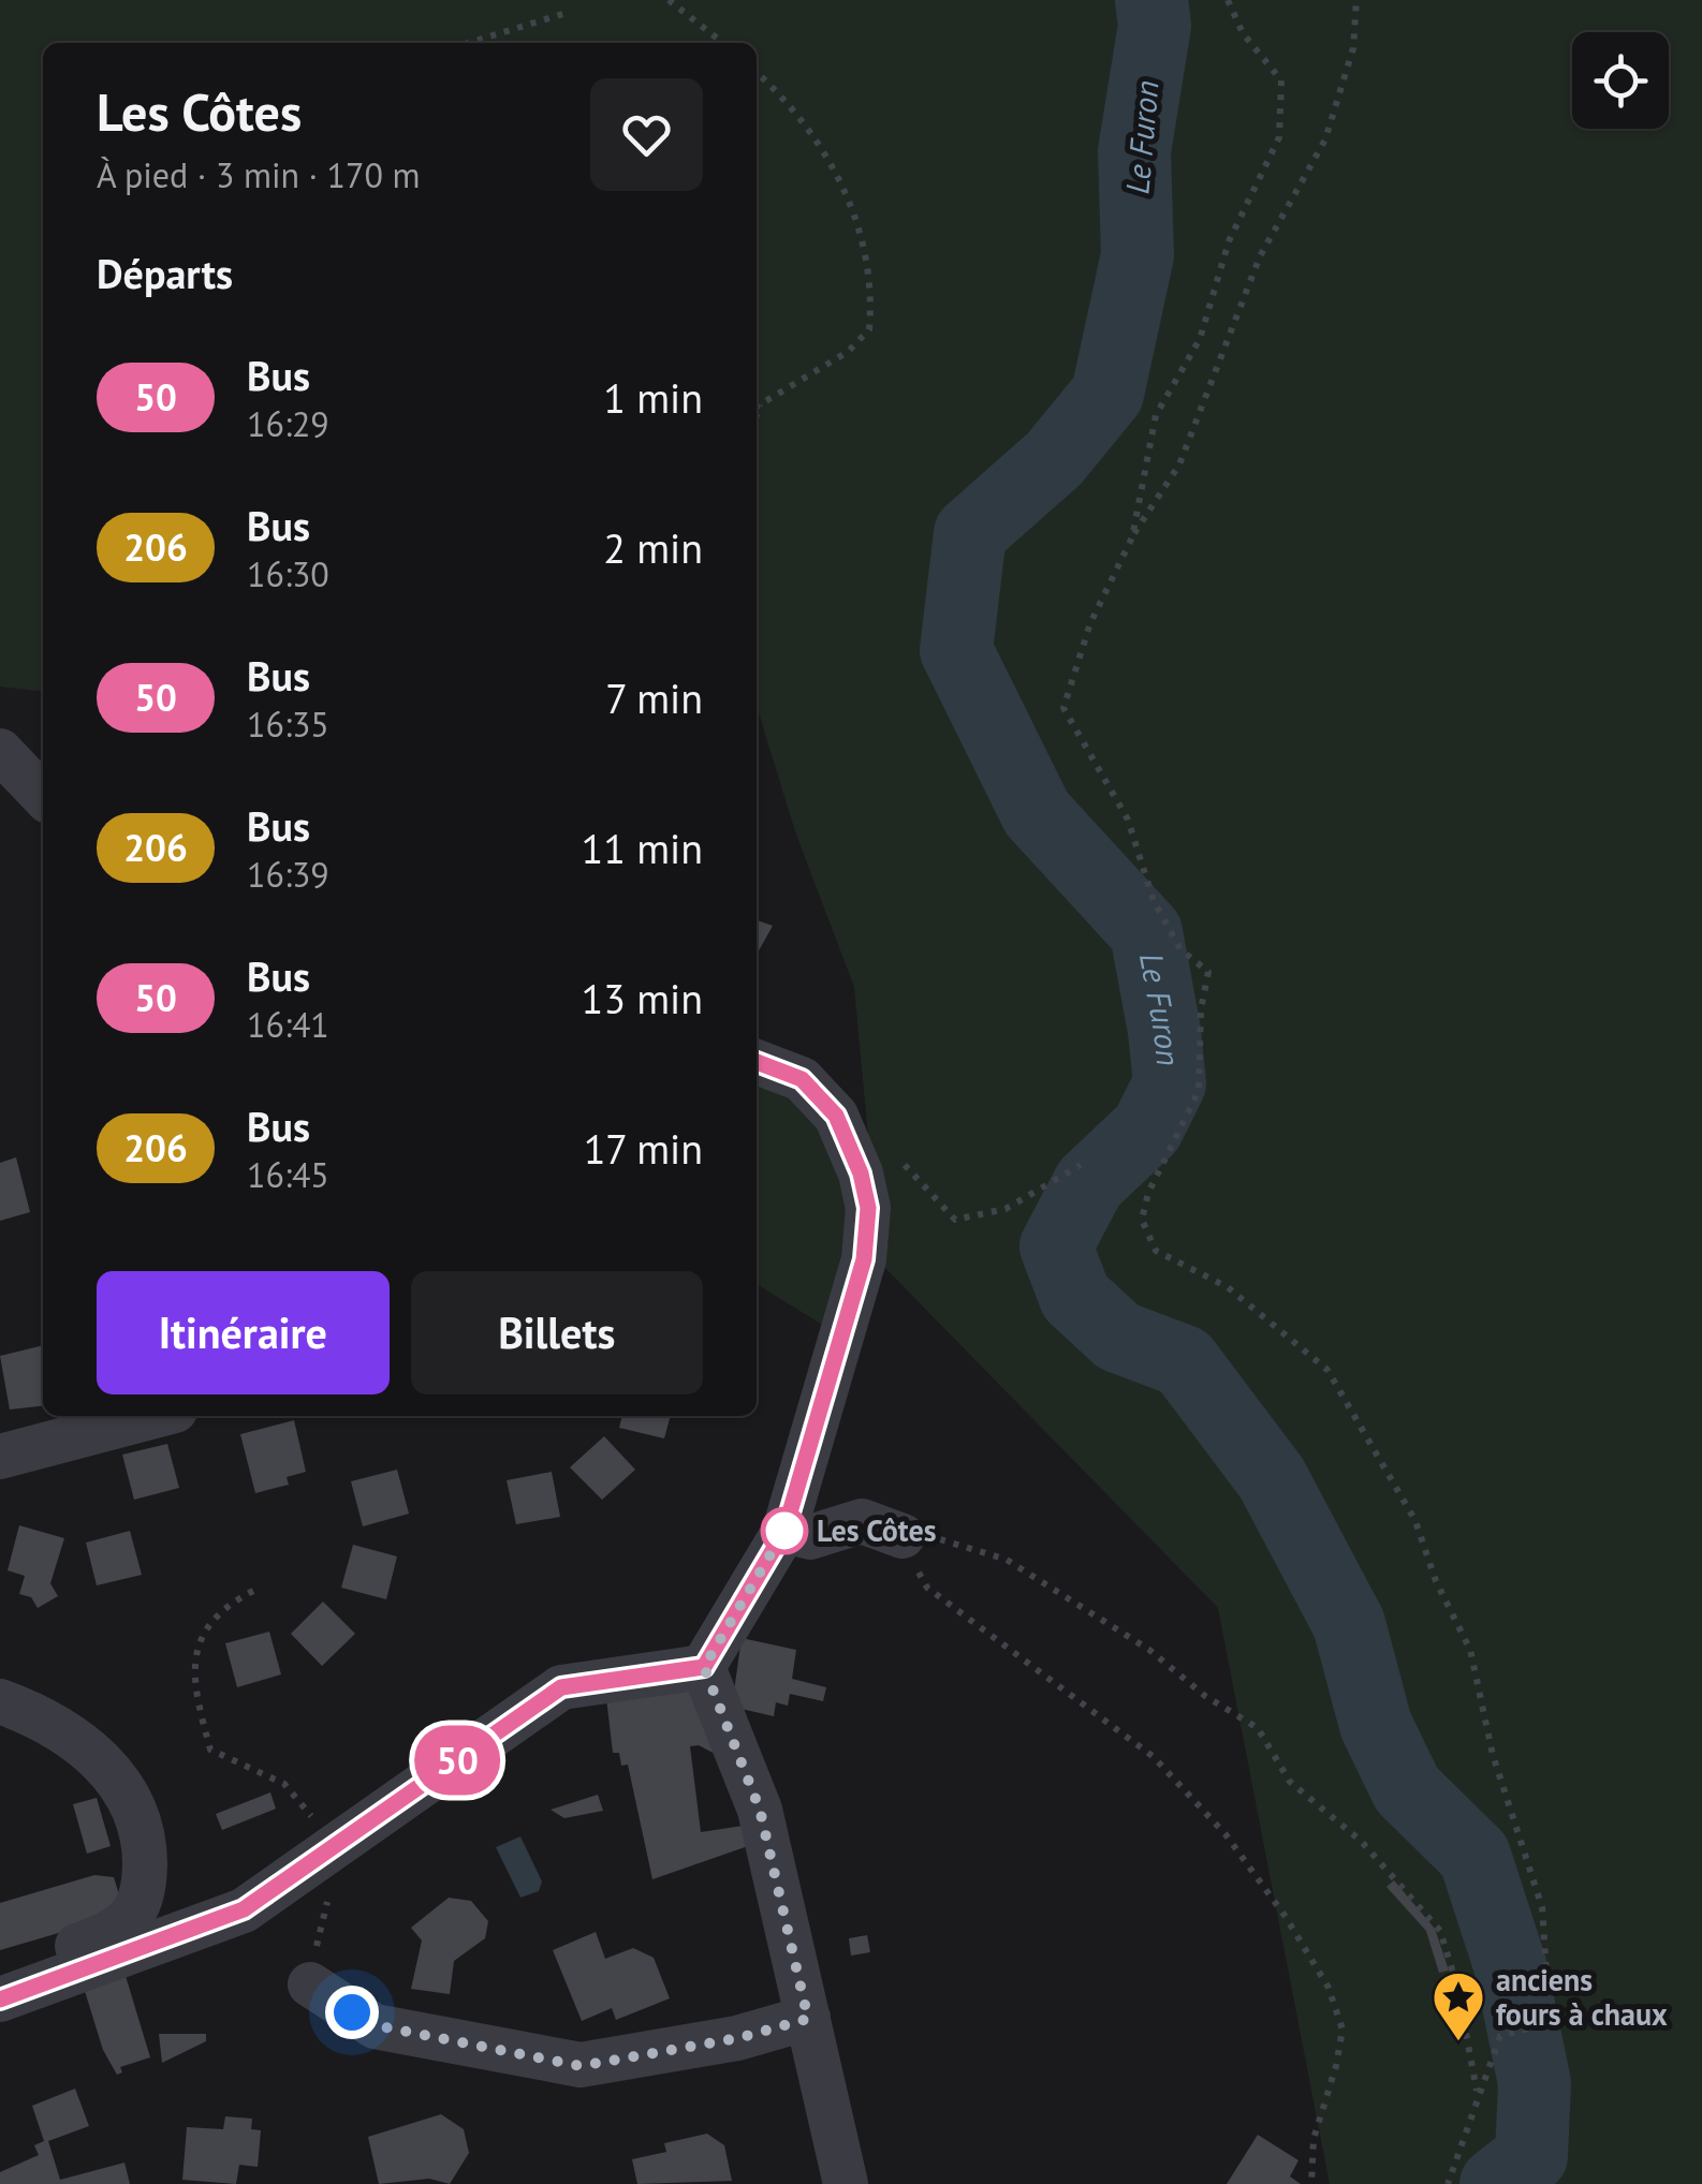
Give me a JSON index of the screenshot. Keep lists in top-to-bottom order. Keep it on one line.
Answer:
{"water":["Le Furon"],"places":{"other":["Les Côtes"],"place":["anciens fours à chaux"]},"lines":["bus line 50"],"page":{"on_map":"50","heading":[["Les Côtes","À pied · 3 min · 170 m"],"Départs"],"list":[{"mark":"50","name":"Bus","note":"16:29","value":"1 min"},{"mark":"206","name":"Bus","note":"16:30","value":"2 min"},{"mark":"50","name":"Bus","note":"16:35","value":"7 min"},{"mark":"206","name":"Bus","note":"16:39","value":"11 min"},{"mark":"50","name":"Bus","note":"16:41","value":"13 min"},{"mark":"206","name":"Bus","note":"16:45","value":"17 min"}],"buttons":["Itinéraire","Billets"]}}
